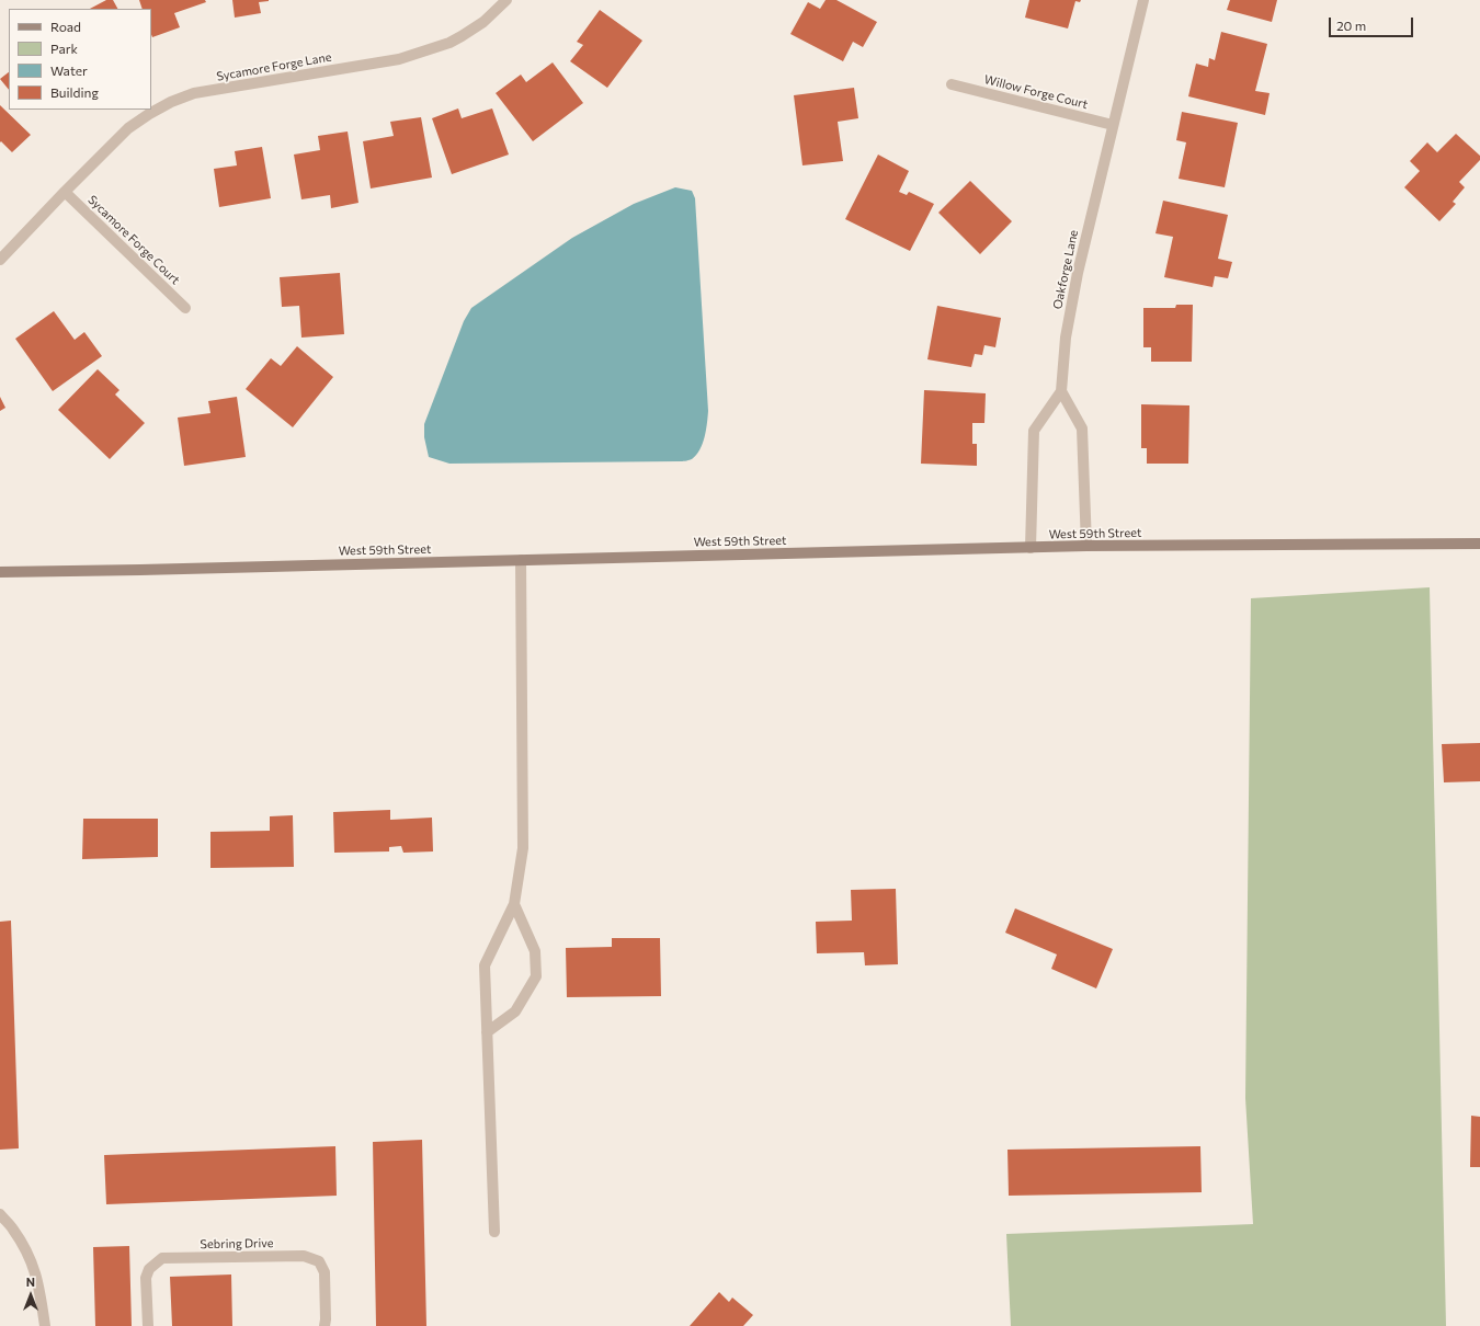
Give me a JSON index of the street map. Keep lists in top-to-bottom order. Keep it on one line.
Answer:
{"streets":{"street":["Sycamore Forge Lane","Willow Forge Court","Sycamore Forge Court","Oakforge Lane","West 59th Street","Sebring Drive"]},"crossings":[["Sycamore Forge Lane","Sycamore Forge Court"],["Willow Forge Court","Oakforge Lane"]],"legend":["Road","Park","Water","Building"],"scale_bar":"20 m","north":"top"}
